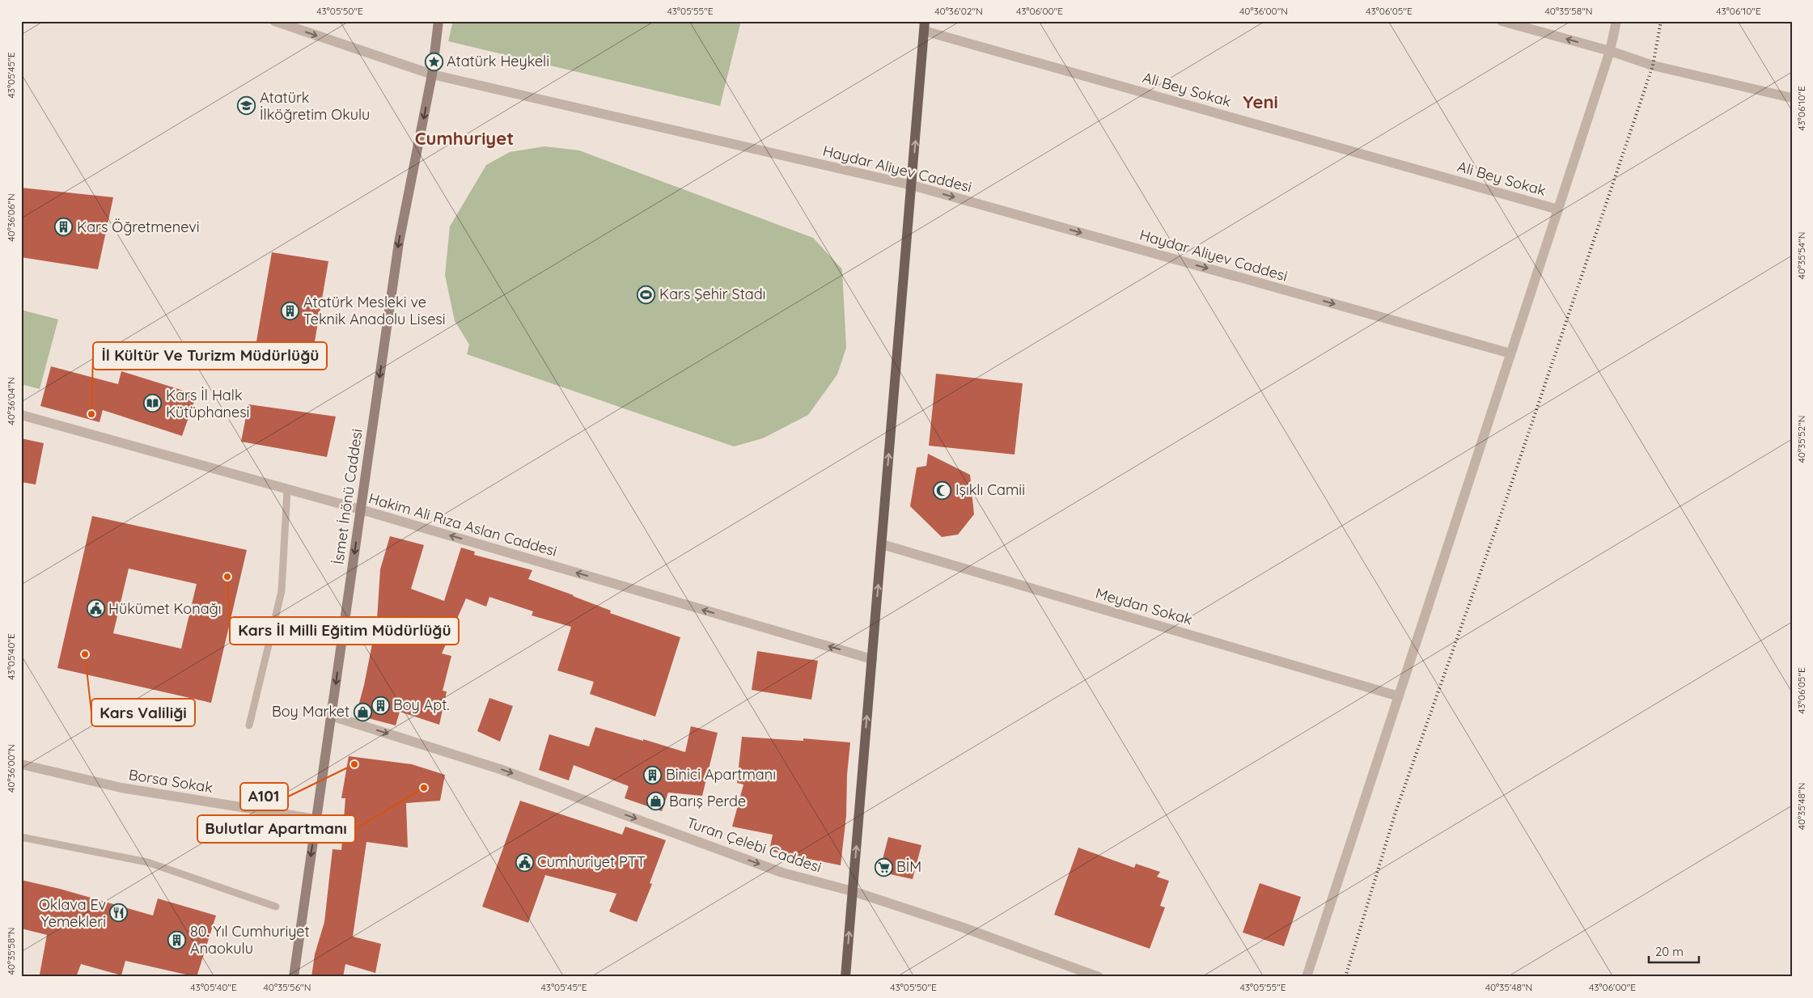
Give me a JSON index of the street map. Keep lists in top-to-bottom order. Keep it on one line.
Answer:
{"streets":{"main road":["İsmet İnönü Caddesi"],"street":["Ali Bey Sokak","Haydar Aliyev Caddesi","Hakim Ali Rıza Aslan Caddesi","Meydan Sokak","Borsa Sokak","Turan Çelebi Caddesi"]},"crossings":[["Haydar Aliyev Caddesi","İsmet İnönü Caddesi"],["İsmet İnönü Caddesi","Hakim Ali Rıza Aslan Caddesi"],["İsmet İnönü Caddesi","Borsa Sokak"],["İsmet İnönü Caddesi","Turan Çelebi Caddesi"]],"one_way":["Haydar Aliyev Caddesi","İsmet İnönü Caddesi","Hakim Ali Rıza Aslan Caddesi","Turan Çelebi Caddesi"],"districts":["Yeni","Cumhuriyet"],"places":{"place":["Atatürk Heykeli"],"school or university":["Atatürk İlköğretim Okulu"],"building":["Kars Öğretmenevi","Atatürk Mesleki ve Teknik Anadolu Lisesi","Boy Apt.","Binici Apartmanı","80. Yıl Cumhuriyet Anaokulu"],"sports":["Kars Şehir Stadı"],"library":["Kars İl Halk Kütüphanesi"],"other":["İl Kültür Ve Turizm Müdürlüğü","Kars İl Milli Eğitim Müdürlüğü","Kars Valiliği","A101","Bulutlar Apartmanı"],"mosque":["Işıklı Camii"],"public building":["Hükümet Konağı","Cumhuriyet PTT"],"shop":["Boy Market","Barış Perde"],"supermarket":["BİM"],"restaurant":["Oklava Ev Yemekleri"]},"scale_bar":"20 m","coordinates":["43°05'50\"E","43°05'55\"E","40°36'02\"N","43°06'00\"E","40°36'00\"N","43°06'05\"E","40°35'58\"N","43°06'10\"E","43°05'45\"E","40°36'06\"N","40°35'54\"N","40°36'04\"N","40°35'52\"N","43°05'40\"E","40°35'48\"N","40°35'56\"N"]}
